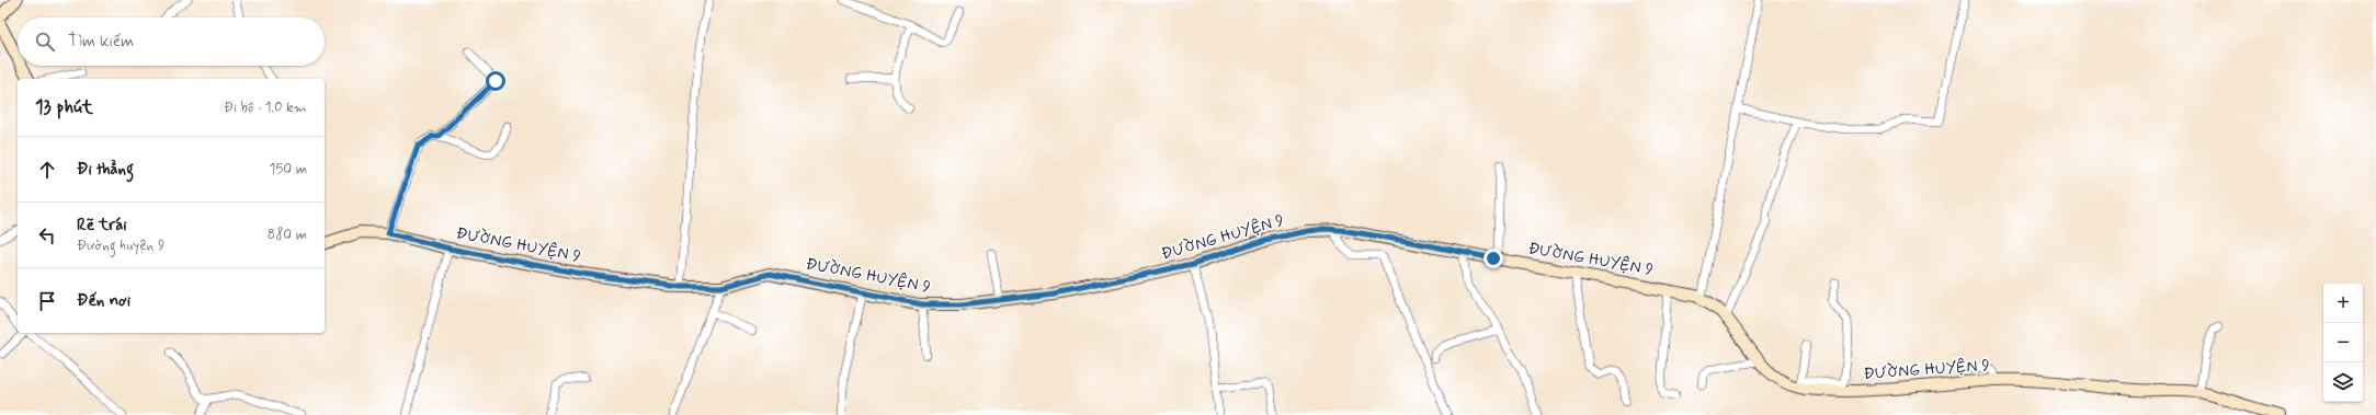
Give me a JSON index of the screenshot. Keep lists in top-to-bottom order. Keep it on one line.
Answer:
{"streets":{"street":["ĐƯỜNG HUYỆN 9"]},"page":{"search":"Tìm kiếm","heading":["13 phút","Đi bộ · 1.0 km"],"list":[["Đi thẳng","150 m"],["Rẽ trái","Đường huyện 9","880 m"],"Đến nơi"],"map_buttons":["+","−"]}}
